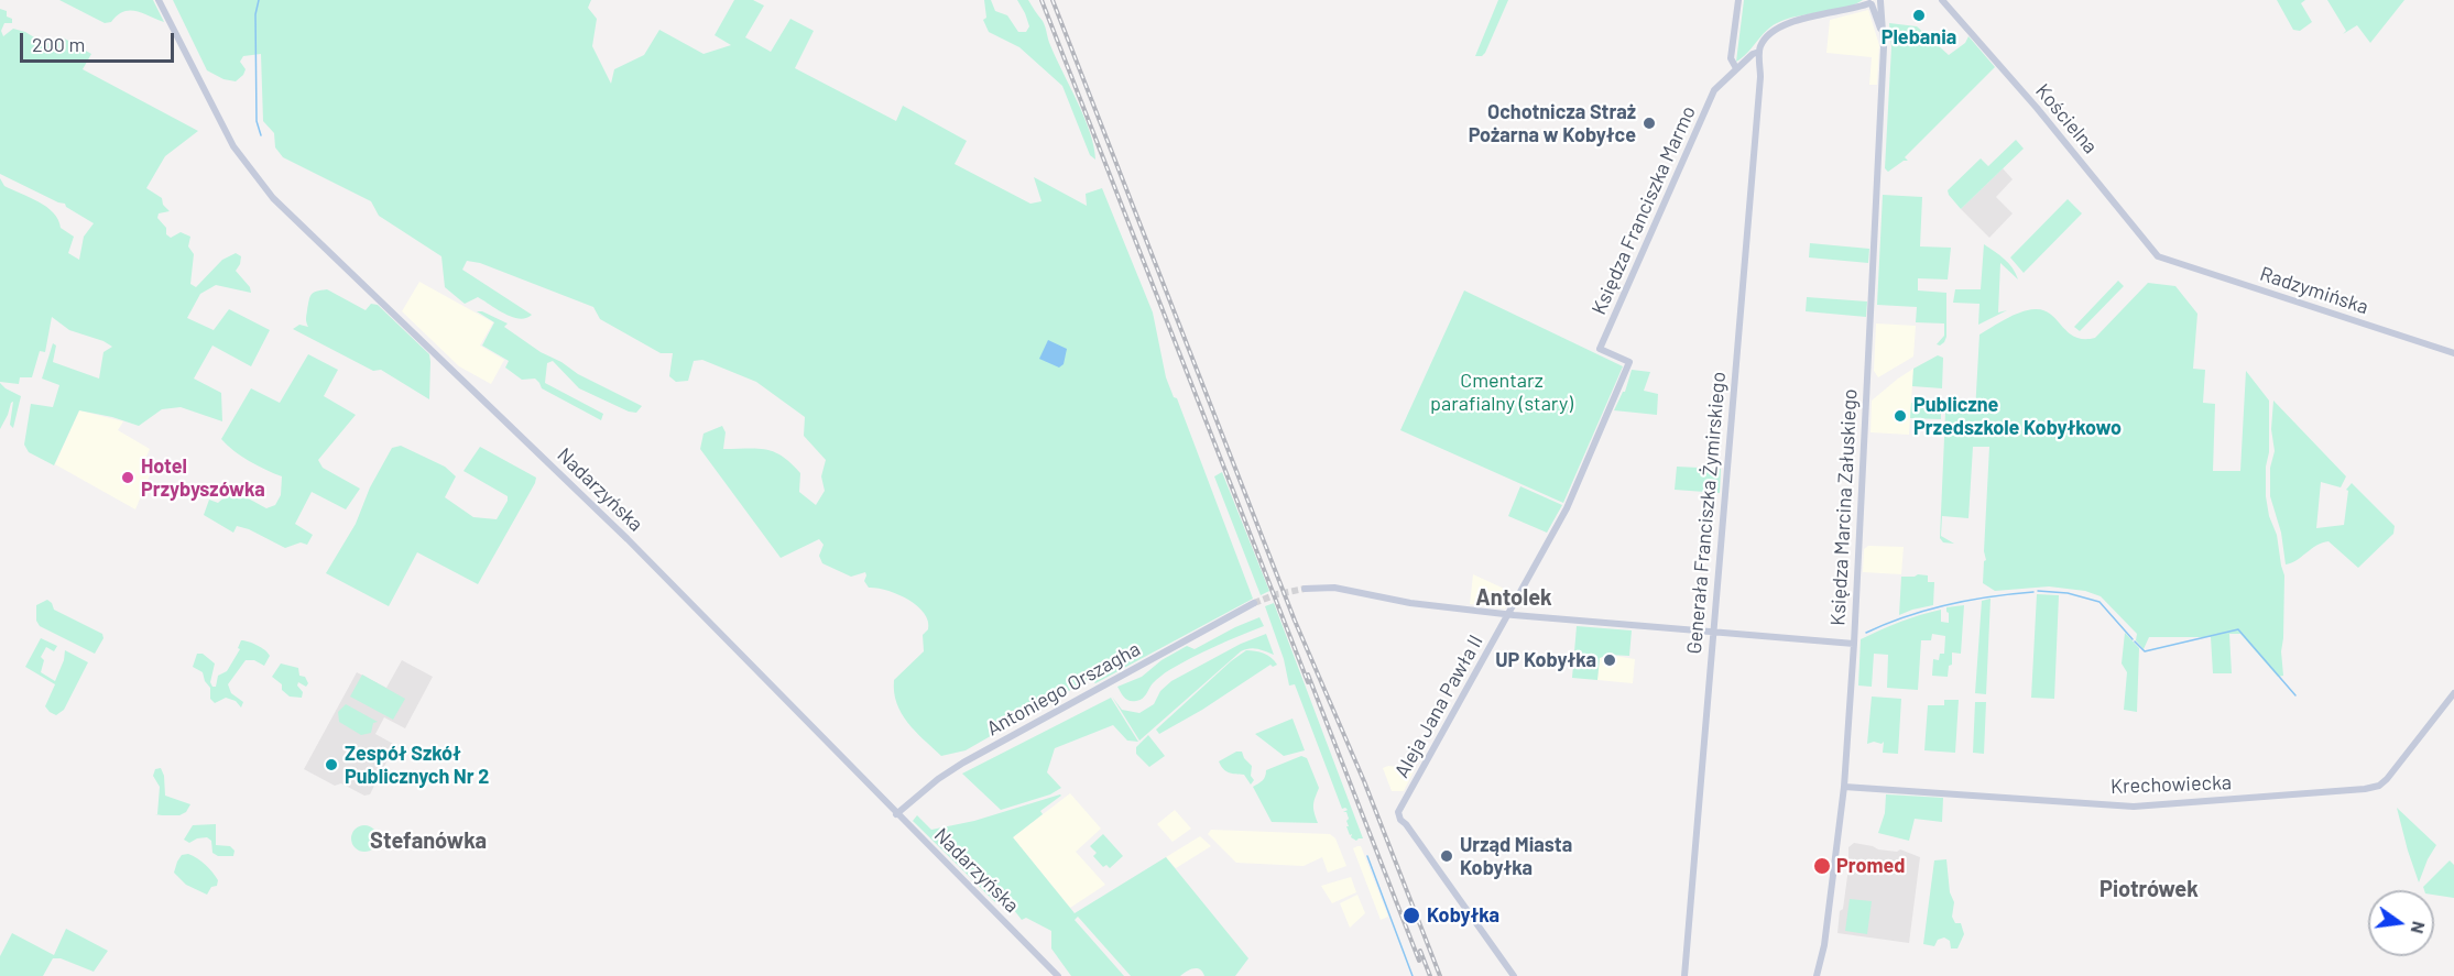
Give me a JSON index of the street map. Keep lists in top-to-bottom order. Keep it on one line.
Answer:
{"streets":{"street":["Kościelna","Księdza Franciszka Marmo","Radzymińska","Nadarzyńska","Księdza Marcina Załuskiego","Generała Franciszka Żymirskiego","Antoniego Orszagha","Aleja Jana Pawła II","Krechowiecka"]},"crossings":[["Kościelna","Radzymińska"],["Księdza Franciszka Marmo","Księdza Marcina Załuskiego"],["Księdza Franciszka Marmo","Generała Franciszka Żymirskiego"],["Księdza Franciszka Marmo","Aleja Jana Pawła II"],["Nadarzyńska","Antoniego Orszagha"],["Księdza Marcina Załuskiego","Krechowiecka"]],"districts":["Antolek","Stefanówka","Piotrówek"],"parks":["Cmentarz parafialny (stary)"],"places":["Plebania","Ochotnicza Straż Pożarna w Kobyłce","Publiczne Przedszkole Kobyłkowo","Hotel Przybyszówka","UP Kobyłka","Zespół Szkół Publicznych Nr 2","Urząd Miasta Kobyłka","Promed","Kobyłka"],"scale_bar":"200 m","north":"right"}
